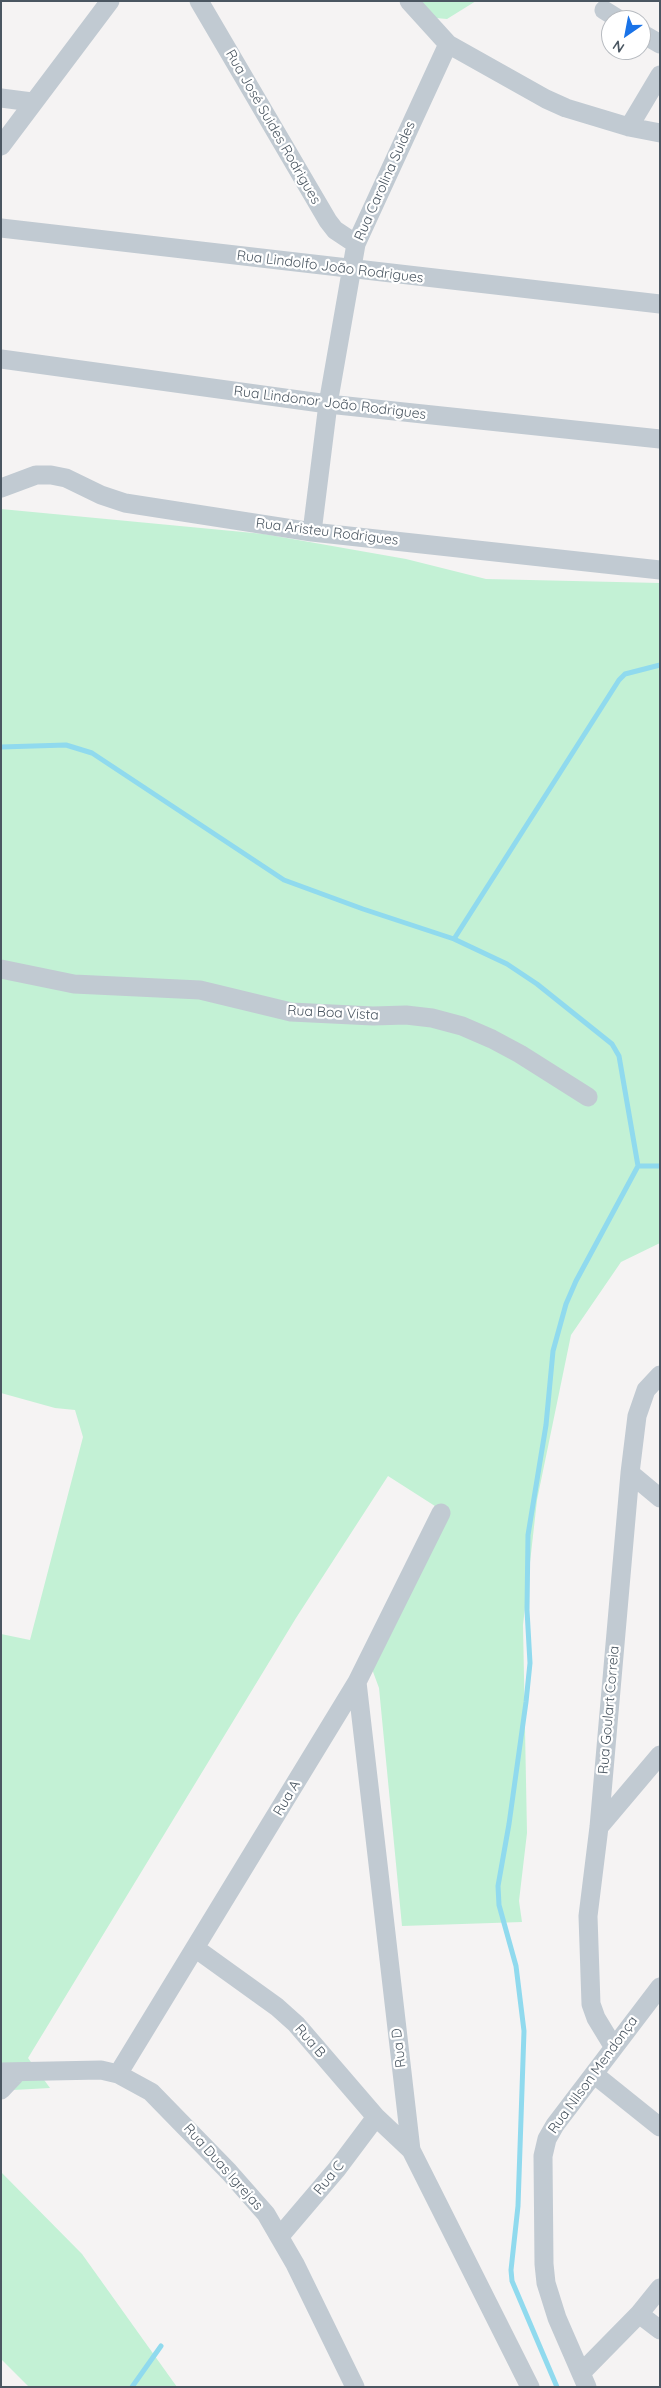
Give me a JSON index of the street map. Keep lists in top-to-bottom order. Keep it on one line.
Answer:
{"streets":{"street":["Rua José Suides Rodrigues","Rua Carolina Suides","Rua Lindolfo João Rodrigues","Rua Lindonor João Rodrigues","Rua Aristeu Rodrigues","Rua Boa Vista","Rua Goulart Correia","Rua A","Rua B","Rua D","Rua Nilson Mendonça","Rua Duas Igrejas","Rua C"]},"crossings":[["Rua José Suides Rodrigues","Rua Carolina Suides"],["Rua Carolina Suides","Rua Lindolfo João Rodrigues"],["Rua Carolina Suides","Rua Lindonor João Rodrigues"],["Rua Carolina Suides","Rua Aristeu Rodrigues"],["Rua Goulart Correia","Rua Nilson Mendonça"],["Rua A","Rua B"],["Rua A","Rua D"],["Rua A","Rua Duas Igrejas"],["Rua B","Rua D"],["Rua B","Rua C"],["Rua Duas Igrejas","Rua C"]],"north":"bottom left"}
